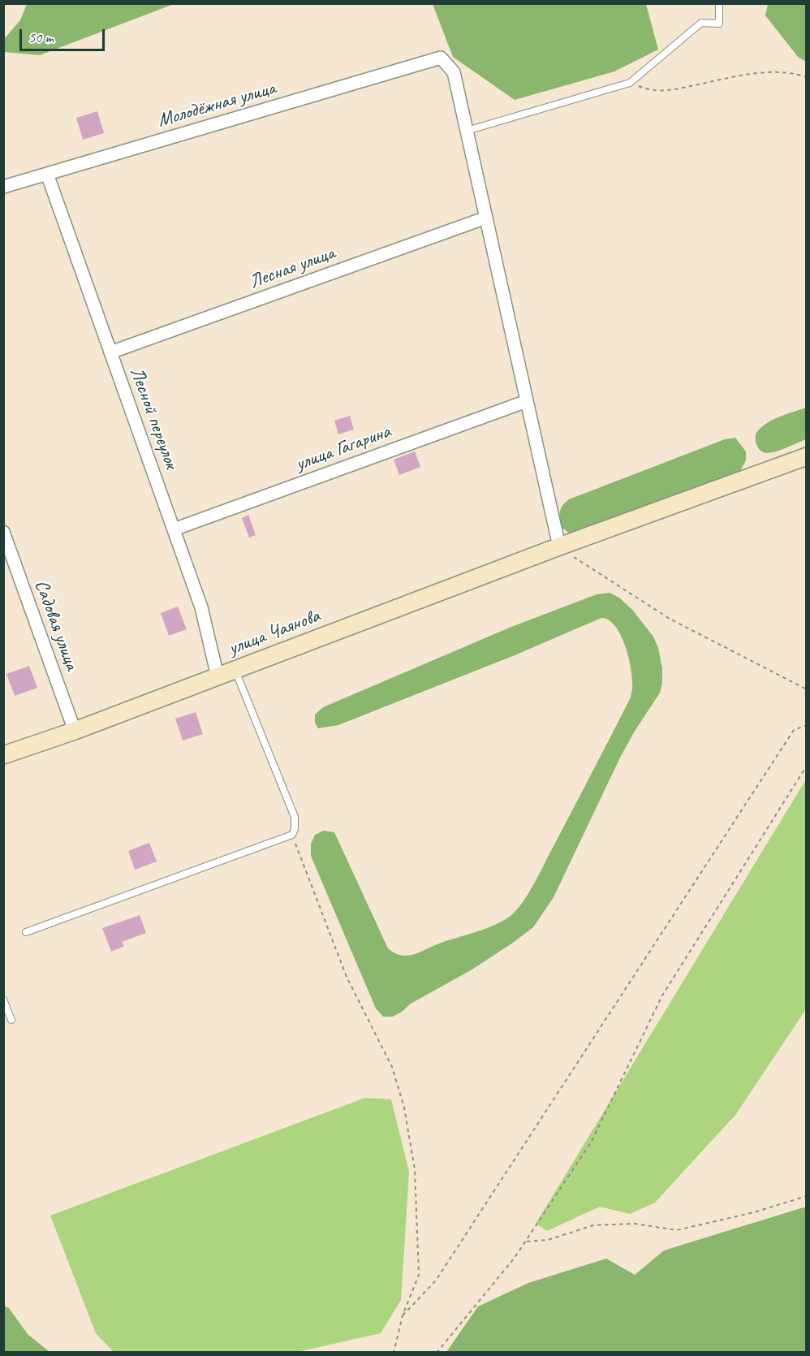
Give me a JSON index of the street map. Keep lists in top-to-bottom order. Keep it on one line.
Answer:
{"streets":{"street":["Молодёжная улица","Лесная улица","Лесной переулок","улица Гагарина","Садовая улица","улица Чаянова"]},"crossings":[["Молодёжная улица","Лесной переулок"],["Лесная улица","Лесной переулок"],["Лесной переулок","улица Гагарина"],["Лесной переулок","улица Чаянова"],["Садовая улица","улица Чаянова"]],"scale_bar":"50 m"}
